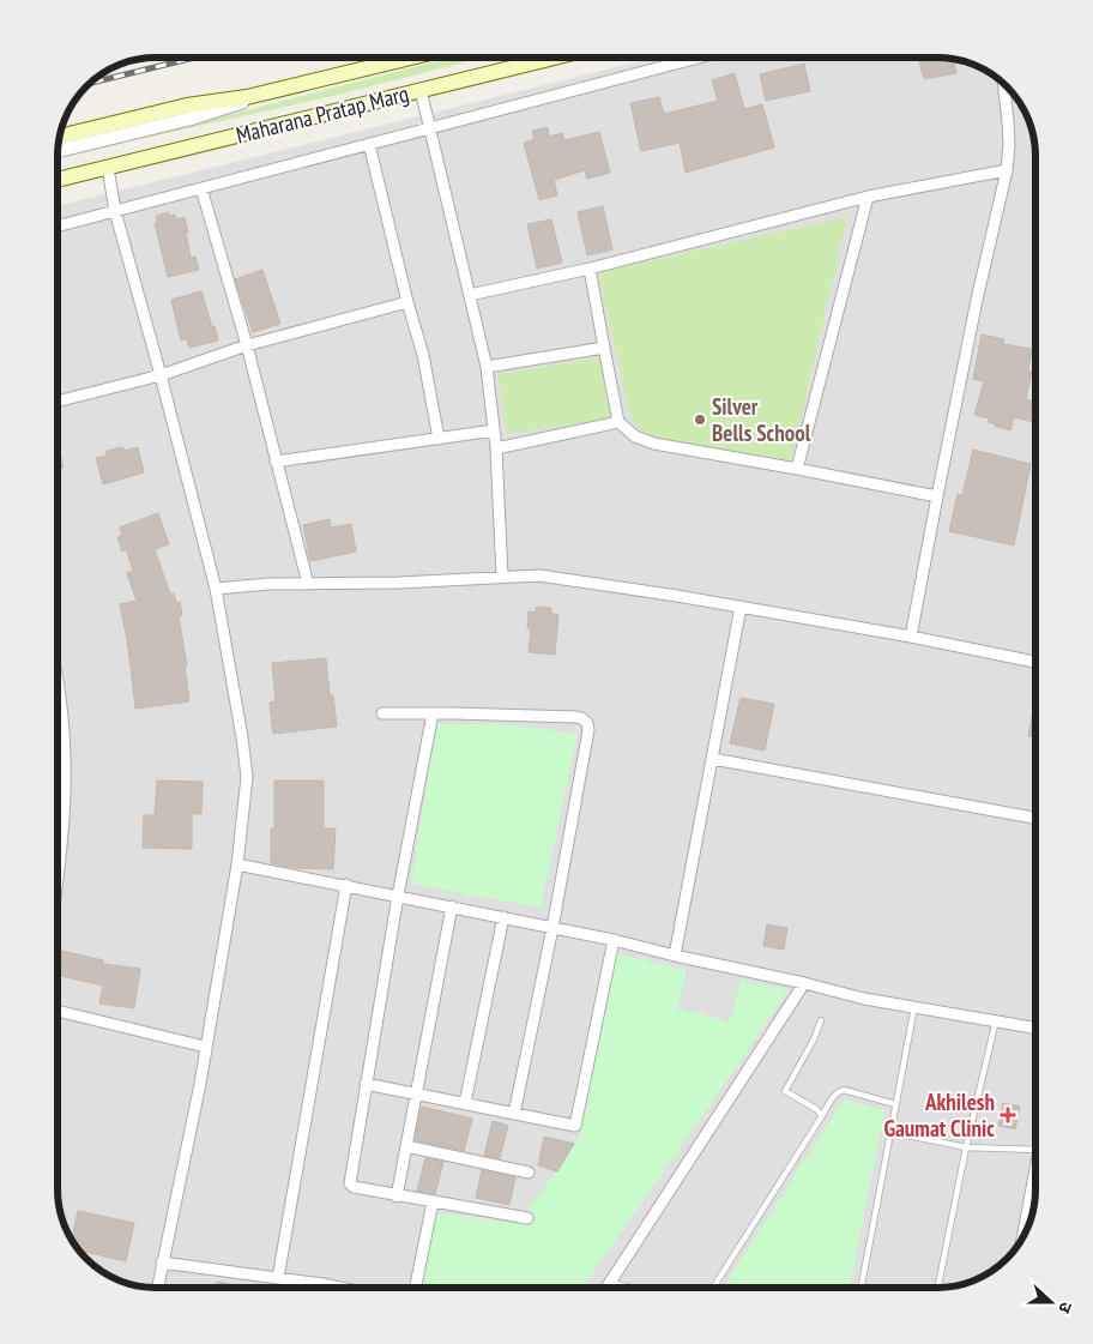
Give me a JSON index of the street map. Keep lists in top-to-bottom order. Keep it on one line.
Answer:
{"streets":{"main road":["Maharana Pratap Marg"]},"places":{"other":["Silver Bells School"],"health":["Akhilesh Gaumat Clinic"]},"north":"right"}
